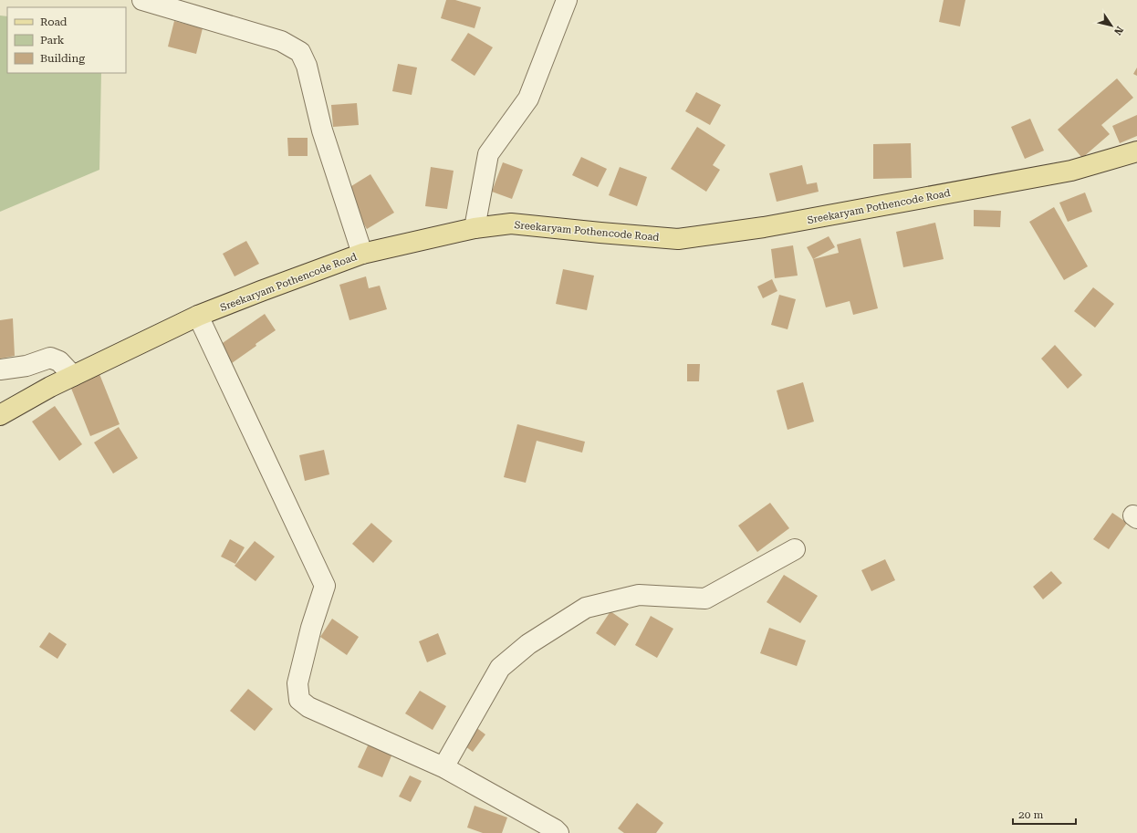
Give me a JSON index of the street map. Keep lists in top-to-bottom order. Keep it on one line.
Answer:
{"streets":{"main road":["Sreekaryam Pothencode Road"]},"legend":["Road","Park","Building"],"scale_bar":"20 m","north":"bottom right"}
